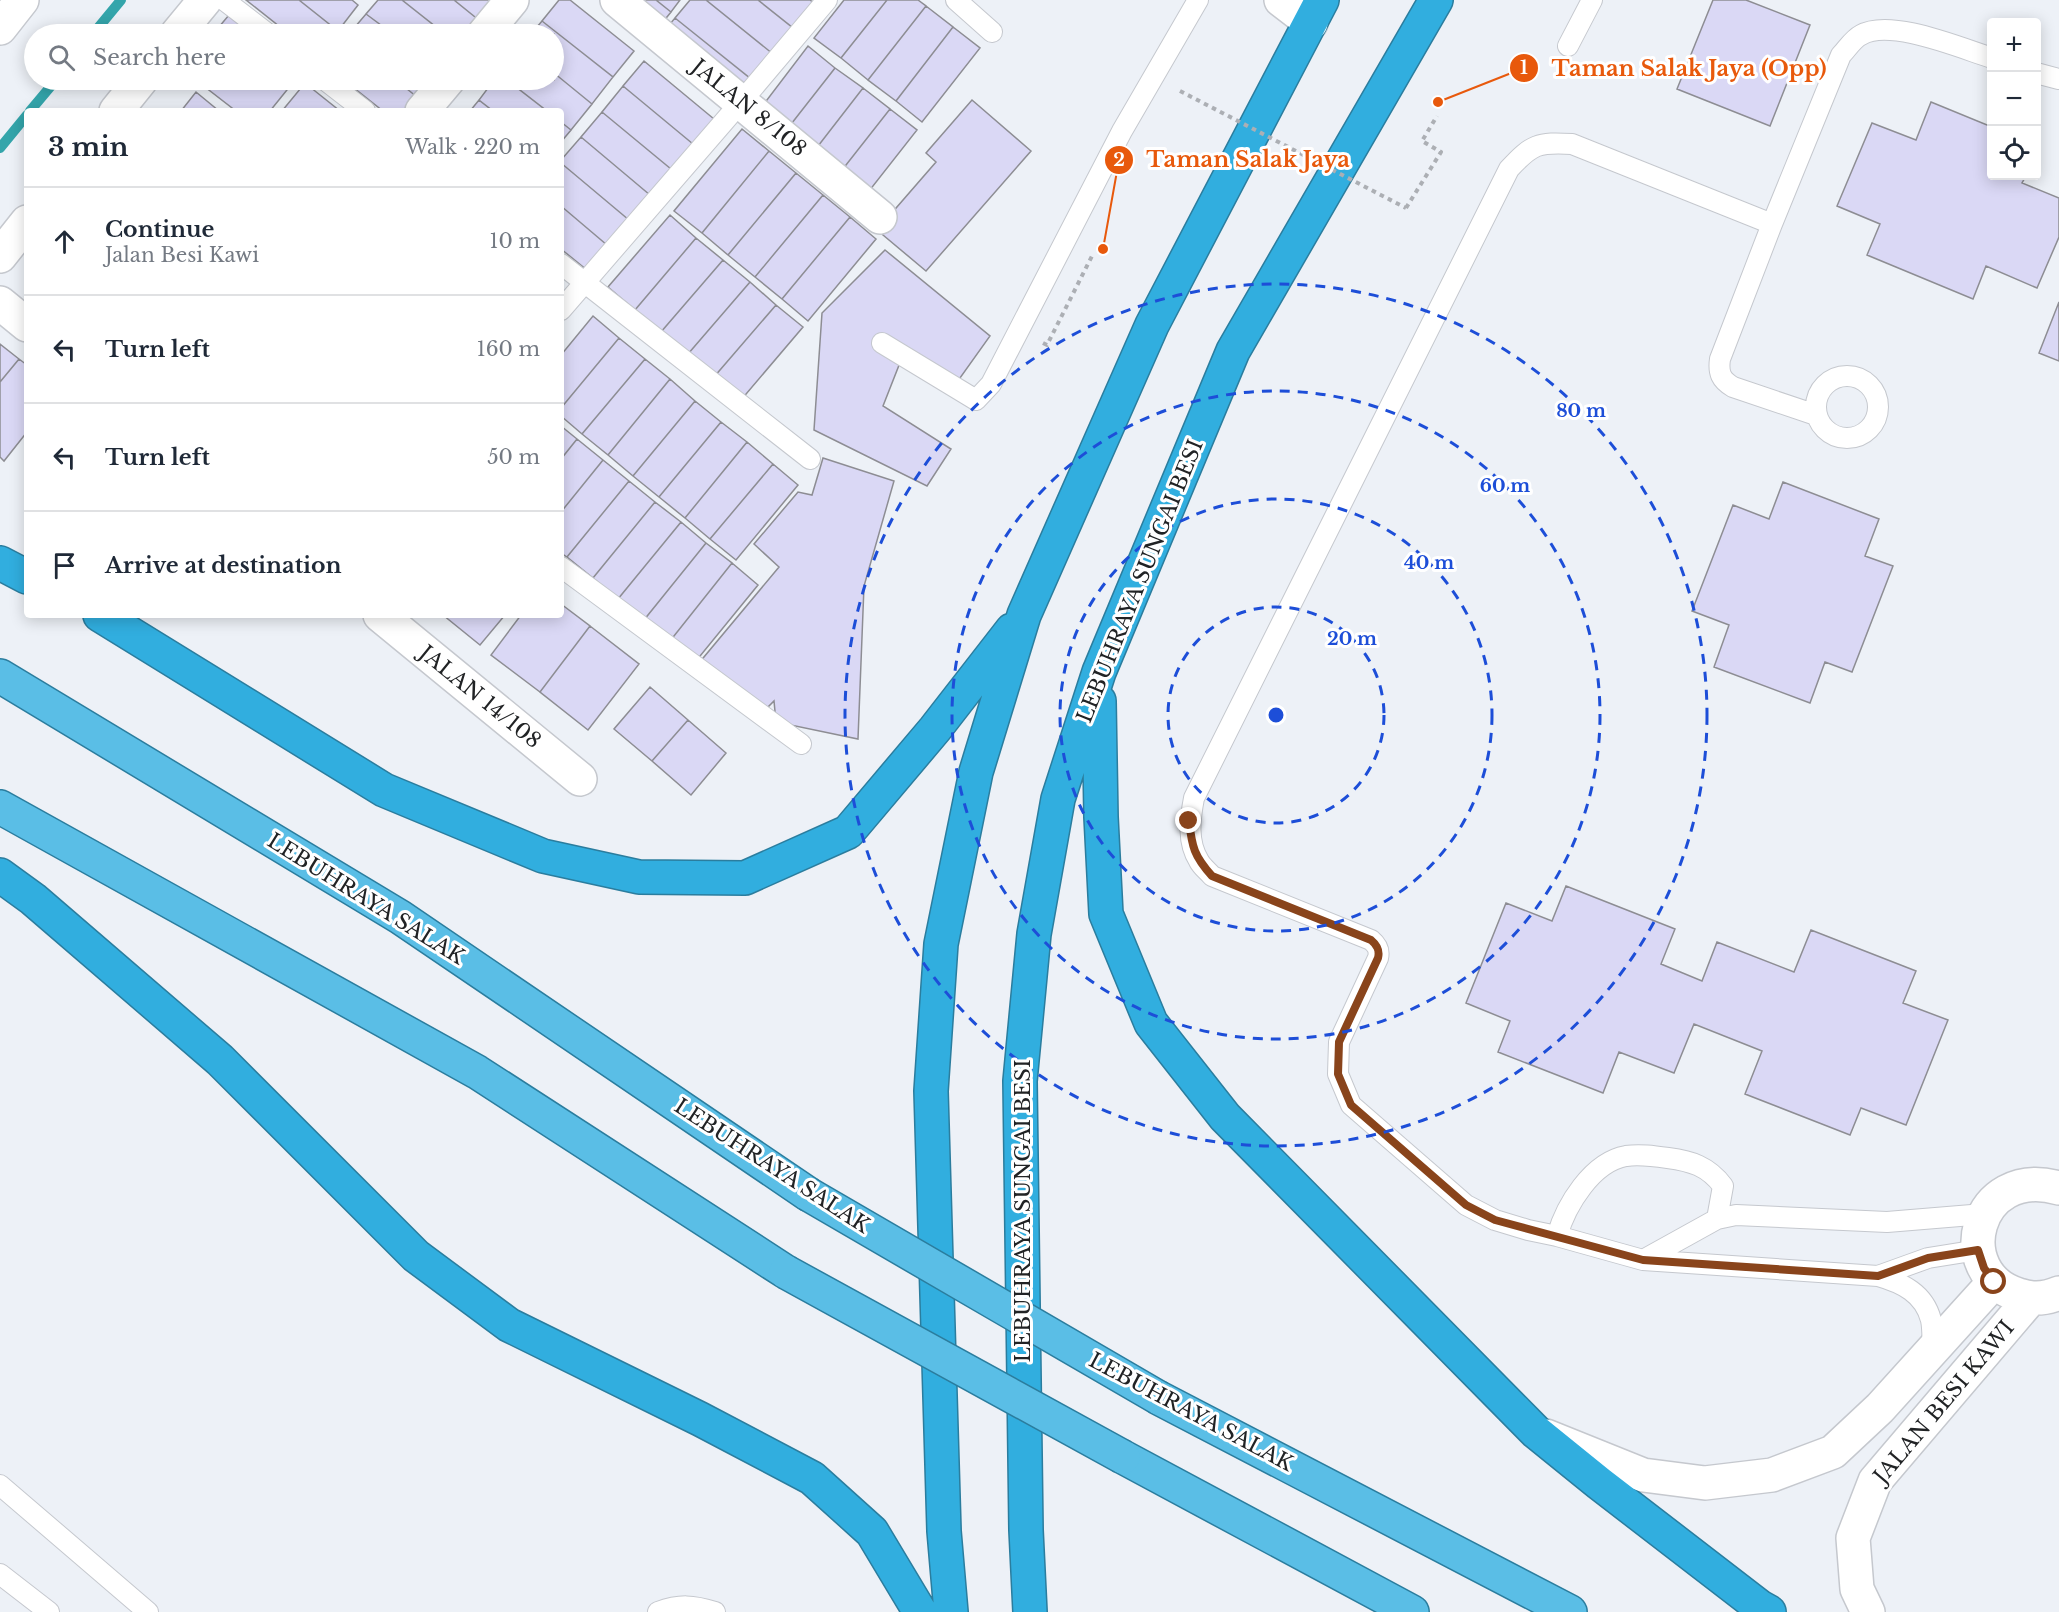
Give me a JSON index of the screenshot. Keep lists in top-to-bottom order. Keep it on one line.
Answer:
{"streets":{"highway":["LEBUHRAYA SUNGAI BESI","LEBUHRAYA SALAK"],"street":["JALAN 8/108","JALAN 14/108","JALAN BESI KAWI"]},"places":["Taman Salak Jaya (Opp)","Taman Salak Jaya"],"page":{"map_buttons":["+","−"],"search":"Search here","heading":["3 min","Walk · 220 m"],"list":[["Continue","Jalan Besi Kawi","10 m"],["Turn left","160 m"],["Turn left","50 m"],"Arrive at destination"]},"rings":["80 m","60 m","40 m","20 m"]}
